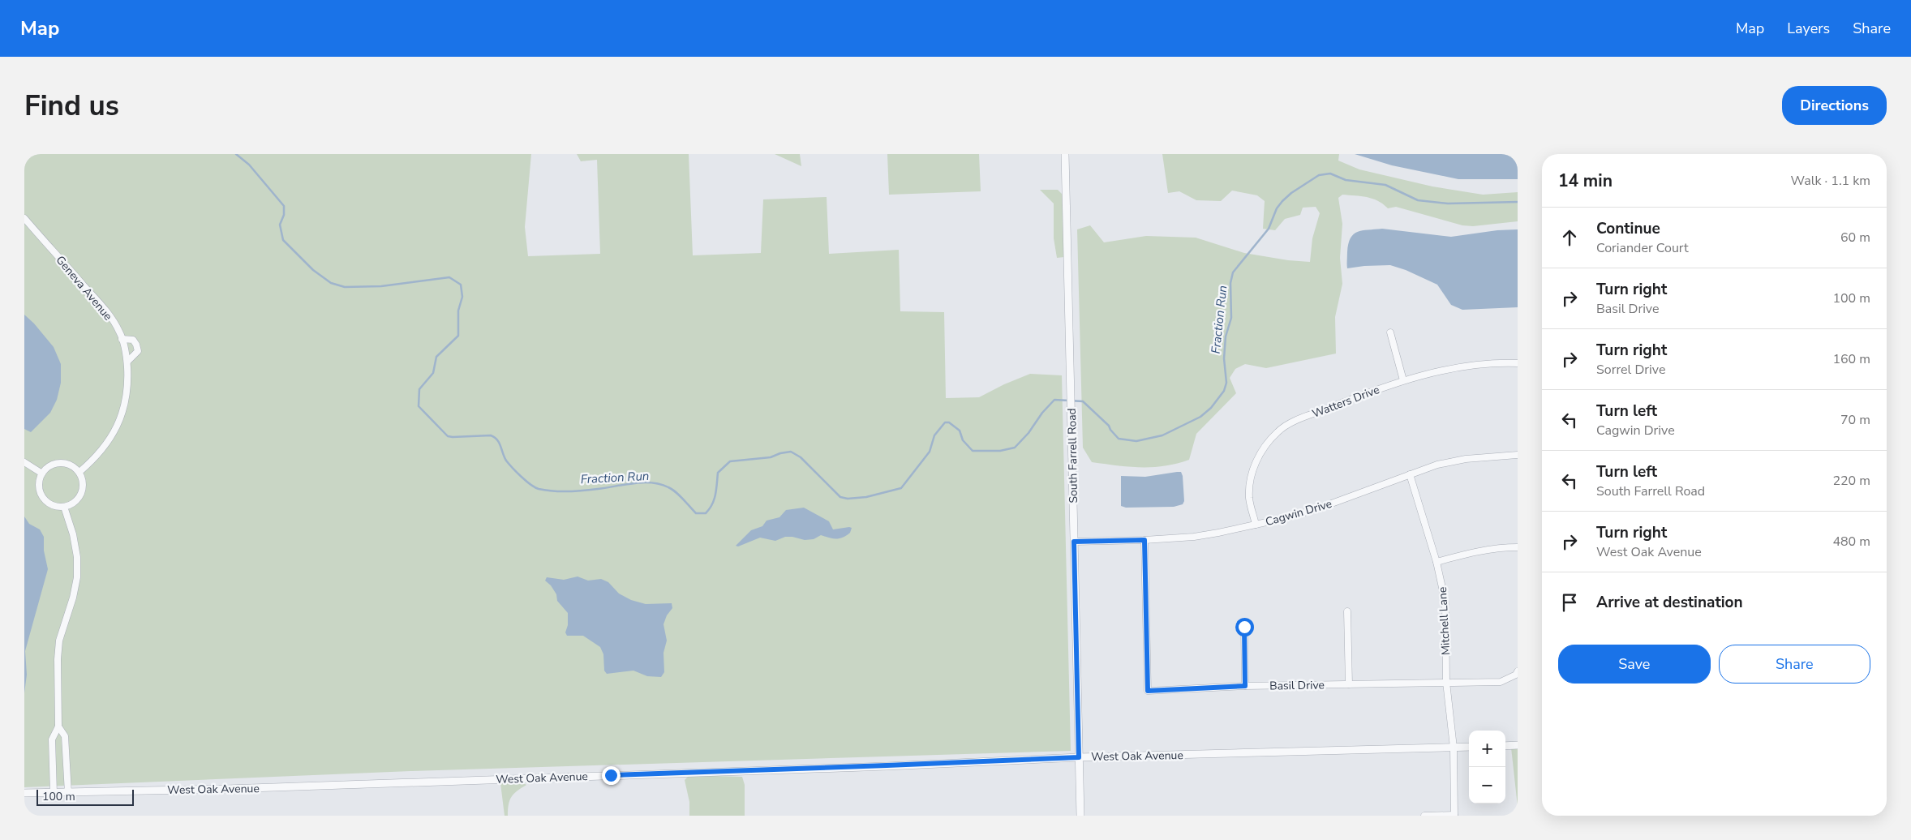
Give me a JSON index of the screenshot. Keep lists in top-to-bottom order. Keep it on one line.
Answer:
{"streets":{"street":["Geneva Avenue","Watters Drive","South Farrell Road","Cagwin Drive","Mitchell Lane","Basil Drive","West Oak Avenue"]},"crossings":[["Watters Drive","Cagwin Drive"],["South Farrell Road","Cagwin Drive"],["South Farrell Road","West Oak Avenue"],["Cagwin Drive","Mitchell Lane"],["Cagwin Drive","Basil Drive"],["Mitchell Lane","Basil Drive"],["Mitchell Lane","West Oak Avenue"]],"water":["Fraction Run"],"scale_bar":"100 m","page":{"header":"Map","nav":["Map","Layers","Share"],"buttons":["Directions",["Save","Share"]],"title":"Find us","heading":["14 min","Walk · 1.1 km"],"list":[["Continue","Coriander Court","60 m"],["Turn right","Basil Drive","100 m"],["Turn right","Sorrel Drive","160 m"],["Turn left","Cagwin Drive","70 m"],["Turn left","South Farrell Road","220 m"],["Turn right","West Oak Avenue","480 m"],"Arrive at destination"],"map_buttons":["+","−"],"scale":"100 m"}}
